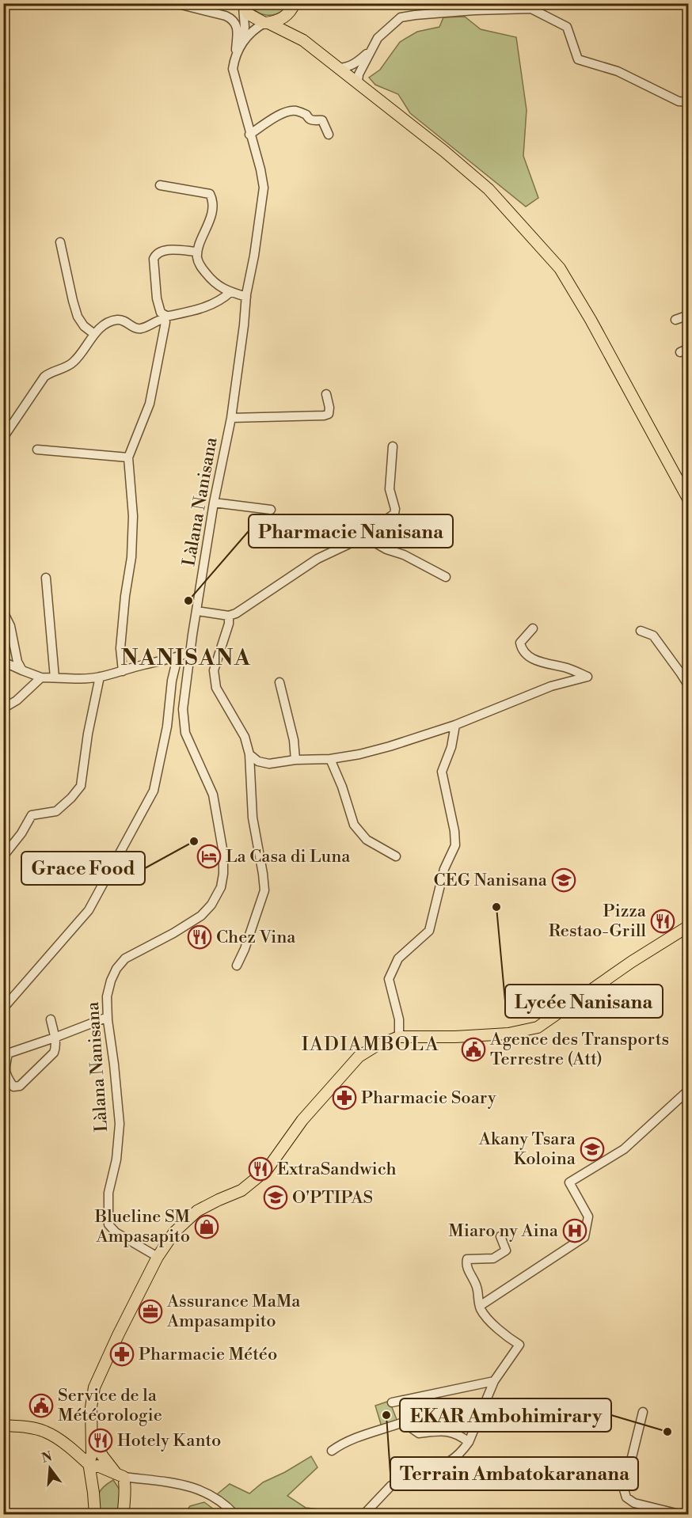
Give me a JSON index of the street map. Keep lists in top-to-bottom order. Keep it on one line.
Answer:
{"streets":{"street":["Làlana Nanisana"]},"districts":["NANISANA","IADIAMBOLA"],"places":{"other":["Pharmacie Nanisana","Grace Food","Lycée Nanisana","Terrain Ambatokaranana","EKAR Ambohimirary"],"hotel":["La Casa di Luna"],"school or university":["CEG Nanisana","Akany Tsara Koloina","O'PTIPAS"],"restaurant":["Pizza Restao-Grill","Chez Vina","ExtraSandwich","Hotely Kanto"],"public building":["Agence des Transports Terrestre (Att)","Service de la Météorologie"],"pharmacy":["Pharmacie Soary","Pharmacie Météo"],"shop":["Blueline SM Ampasapito"],"hospital":["Miaro ny Aina"],"office":["Assurance MaMa Ampasampito"]},"north":"top"}
